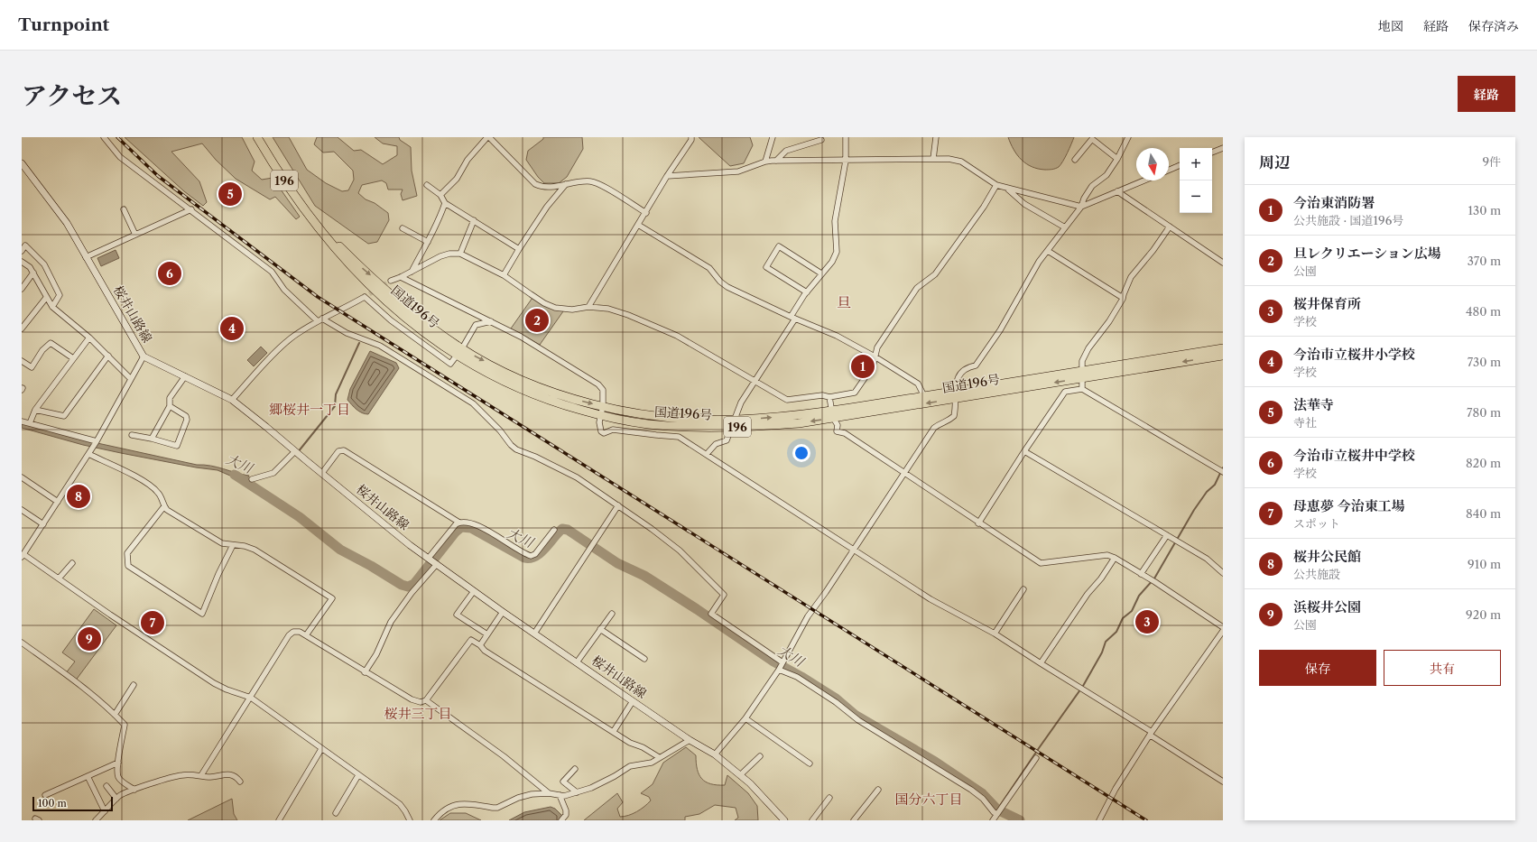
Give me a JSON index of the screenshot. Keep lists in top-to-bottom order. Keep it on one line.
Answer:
{"streets":{"highway":["196","国道196号"],"main road":["桜井山路線"]},"districts":["旦","郷桜井一丁目","桜井三丁目","国分六丁目"],"water":["大川"],"scale_bar":"100 m","north":"bottom","page":{"header":"Turnpoint","nav":["地図","経路","保存済み"],"title":"アクセス","buttons":["経路",["保存","共有"]],"heading":["周辺","9件"],"map_buttons":["+","−"],"pins":["5","6","2","4","1","8","3","7","9"],"list":[{"mark":"1","name":"今治東消防署","note":"公共施設 · 国道196号","value":"130 m"},{"mark":"2","name":"旦レクリエーション広場","note":"公園","value":"370 m"},{"mark":"3","name":"桜井保育所","note":"学校","value":"480 m"},{"mark":"4","name":"今治市立桜井小学校","note":"学校","value":"730 m"},{"mark":"5","name":"法華寺","note":"寺社","value":"780 m"},{"mark":"6","name":"今治市立桜井中学校","note":"学校","value":"820 m"},{"mark":"7","name":"母恵夢 今治東工場","note":"スポット","value":"840 m"},{"mark":"8","name":"桜井公民館","note":"公共施設","value":"910 m"},{"mark":"9","name":"浜桜井公園","note":"公園","value":"920 m"}],"scale":"100 m"}}
